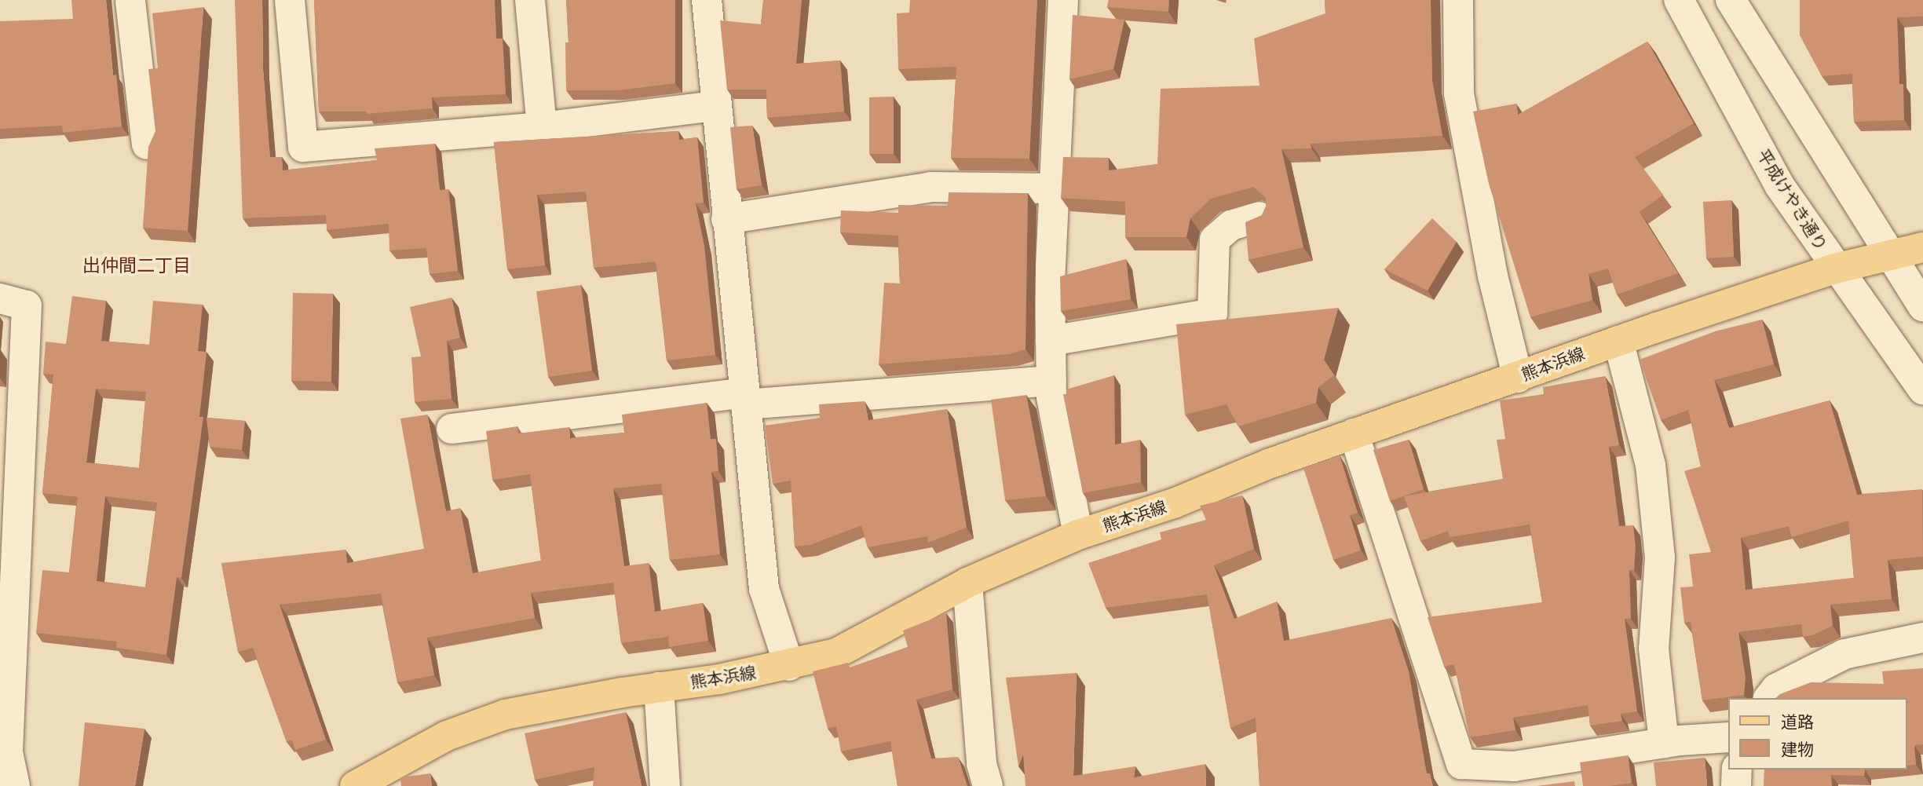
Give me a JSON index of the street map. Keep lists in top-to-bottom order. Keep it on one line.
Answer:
{"streets":{"main road":["熊本浜線"],"street":["平成けやき通り"]},"crossings":[["平成けやき通り","熊本浜線"]],"districts":["出仲間二丁目"],"legend":["道路","建物"]}
